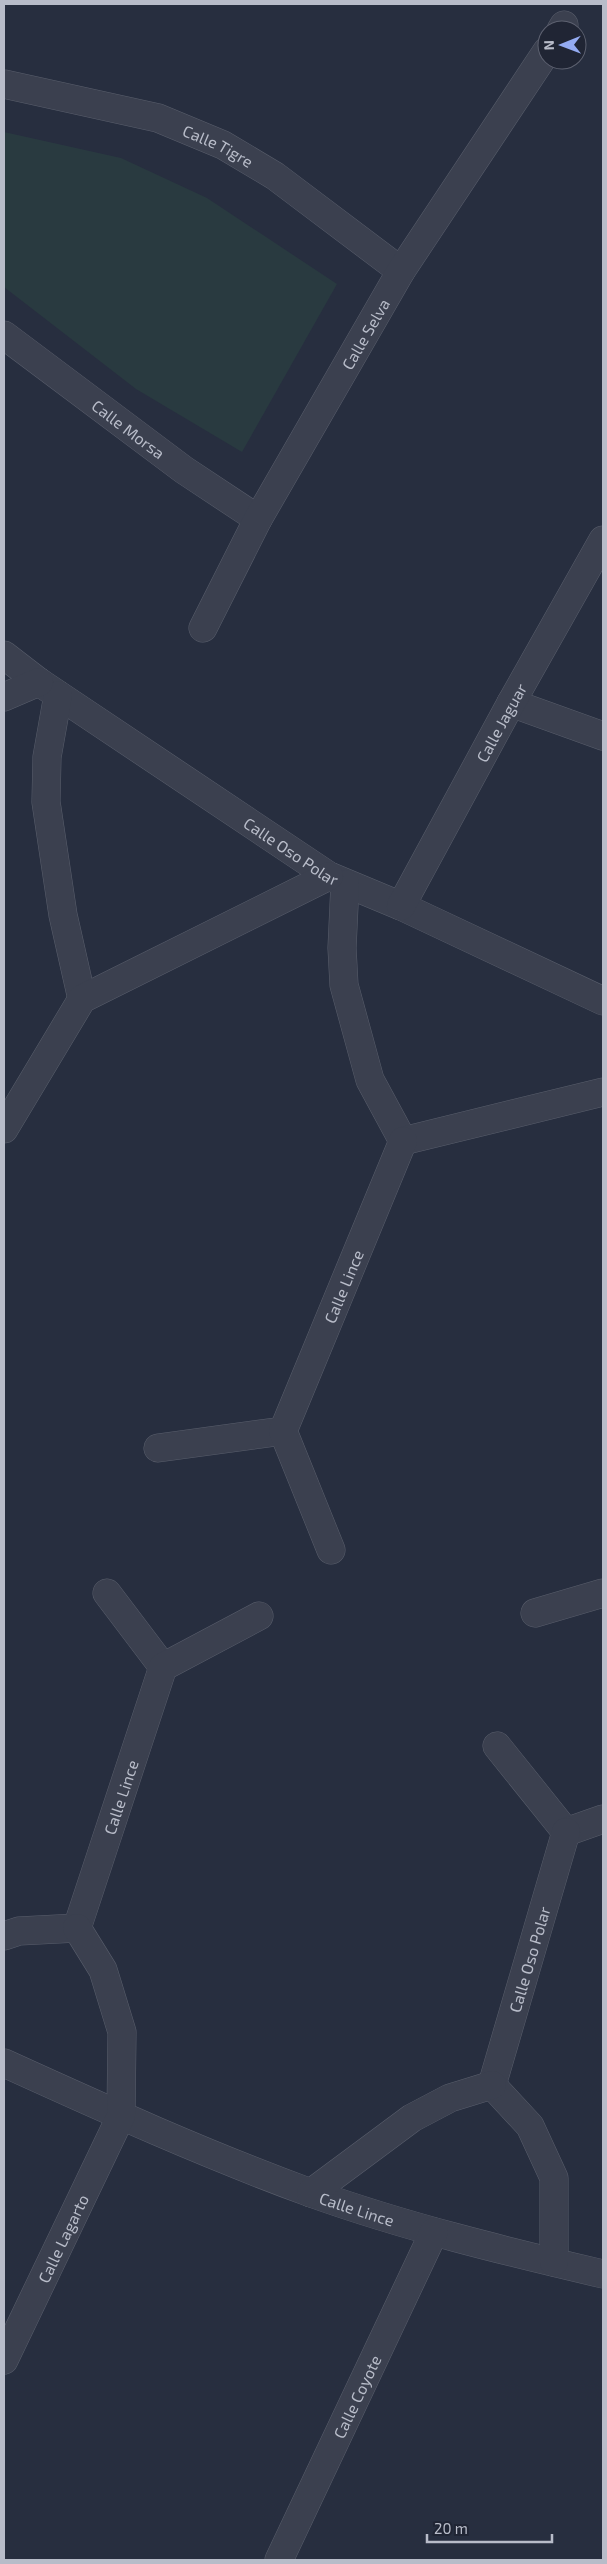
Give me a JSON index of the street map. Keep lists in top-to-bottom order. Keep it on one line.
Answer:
{"streets":{"street":["Calle Tigre","Calle Selva","Calle Morsa","Calle Jaguar","Calle Oso Polar","Calle Lince","Calle Lagarto","Calle Coyote"]},"crossings":[["Calle Tigre","Calle Selva"],["Calle Selva","Calle Morsa"],["Calle Jaguar","Calle Oso Polar"],["Calle Lince","Calle Lagarto"],["Calle Lince","Calle Coyote"]],"scale_bar":"20 m","north":"left"}
